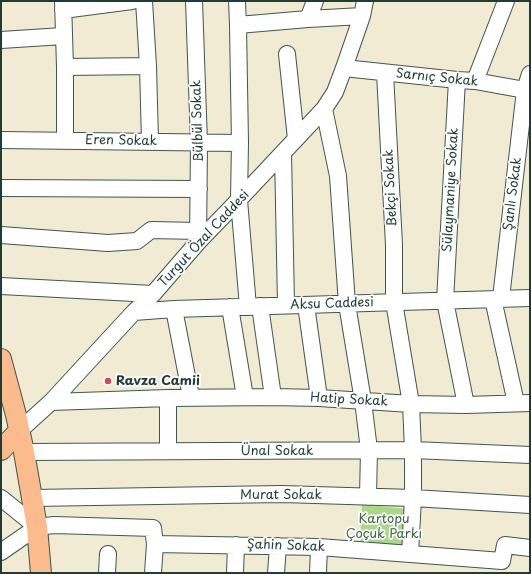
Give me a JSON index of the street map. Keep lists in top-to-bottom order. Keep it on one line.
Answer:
{"streets":{"main road":["Turgut Özal Caddesi"],"street":["Sarnıç Sokak","Bülbül Sokak","Eren Sokak","Bekçi Sokak","Sülaymaniye Sokak","Şanlı Sokak","Aksu Caddesi","Hatip Sokak","Ünal Sokak","Murat Sokak","Şahin Sokak"]},"crossings":[["Sarnıç Sokak","Bekçi Sokak"],["Sarnıç Sokak","Sülaymaniye Sokak"],["Sarnıç Sokak","Şanlı Sokak"],["Sarnıç Sokak","Turgut Özal Caddesi"],["Bülbül Sokak","Eren Sokak"],["Bülbül Sokak","Turgut Özal Caddesi"],["Bekçi Sokak","Aksu Caddesi"],["Bekçi Sokak","Hatip Sokak"],["Bekçi Sokak","Ünal Sokak"],["Bekçi Sokak","Murat Sokak"],["Bekçi Sokak","Şahin Sokak"],["Sülaymaniye Sokak","Aksu Caddesi"],["Sülaymaniye Sokak","Hatip Sokak"],["Şanlı Sokak","Aksu Caddesi"],["Şanlı Sokak","Hatip Sokak"],["Turgut Özal Caddesi","Aksu Caddesi"],["Turgut Özal Caddesi","Hatip Sokak"]],"parks":["Kartopu Çoçuk Parkı"],"places":["Ravza Camii"]}
